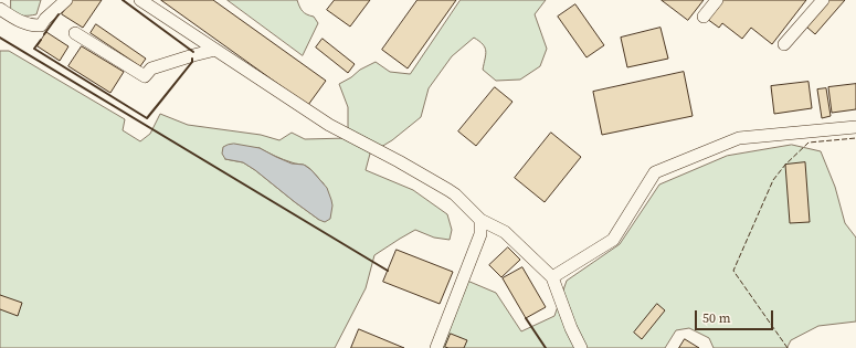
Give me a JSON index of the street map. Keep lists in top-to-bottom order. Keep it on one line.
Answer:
{"scale_bar":"50 m"}
